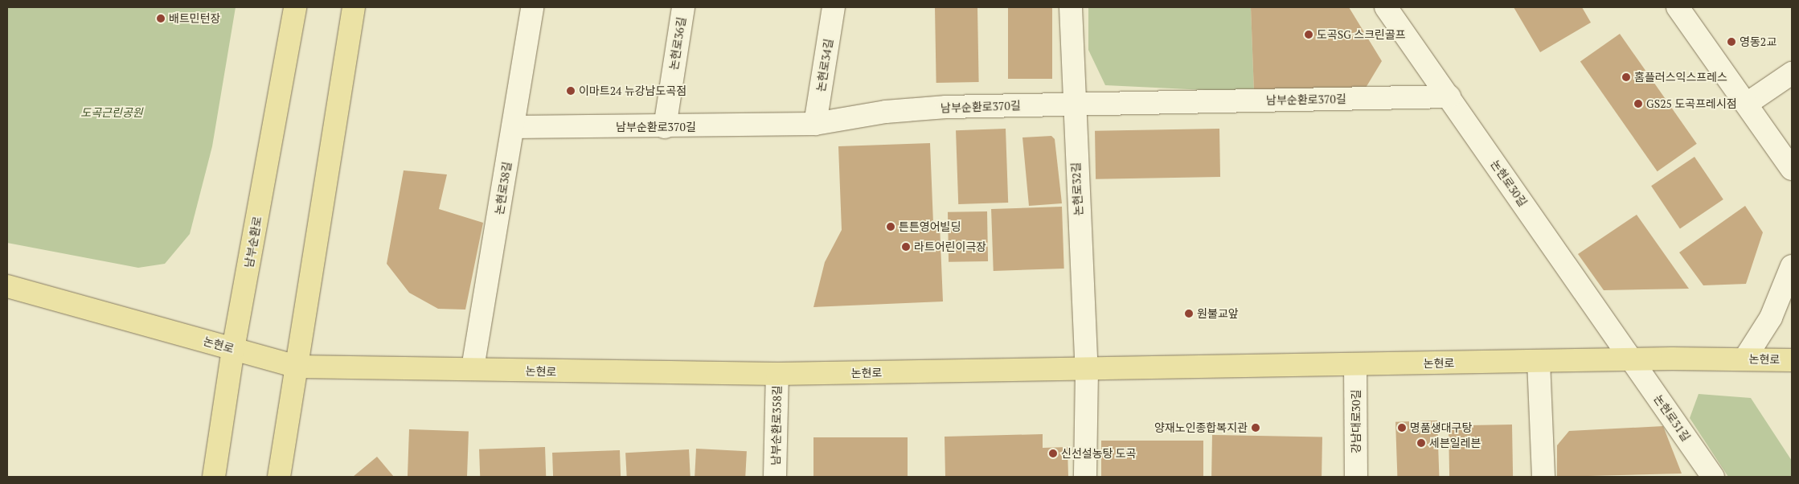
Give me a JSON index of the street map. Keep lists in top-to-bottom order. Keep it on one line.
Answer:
{"streets":{"main road":["남부순환로","논현로"],"street":["논현로36길","논현로34길","남부순환로370길","논현로30길","논현로38길","논현로32길","논현로31길","강남대로30길","남부순환로358길"]},"crossings":[["논현로36길","남부순환로370길"],["논현로34길","남부순환로370길"],["남부순환로370길","논현로30길"],["남부순환로370길","논현로38길"],["남부순환로370길","논현로32길"],["논현로30길","논현로"],["논현로30길","논현로31길"],["논현로38길","논현로"],["논현로32길","논현로"],["남부순환로","논현로"],["논현로","논현로31길"],["논현로","강남대로30길"],["논현로","남부순환로358길"]],"parks":["도곡근린공원"],"places":["배트민턴장","도곡SG 스크린골프","영동2교","홈플러스익스프레스","이마트24 뉴강남도곡점","GS25 도곡프레시점","튼튼영어빌딩","라트어린이극장","원불교앞","양재노인종합복지관","명품생대구탕","세븐일레븐","신선설농탕 도곡"]}
